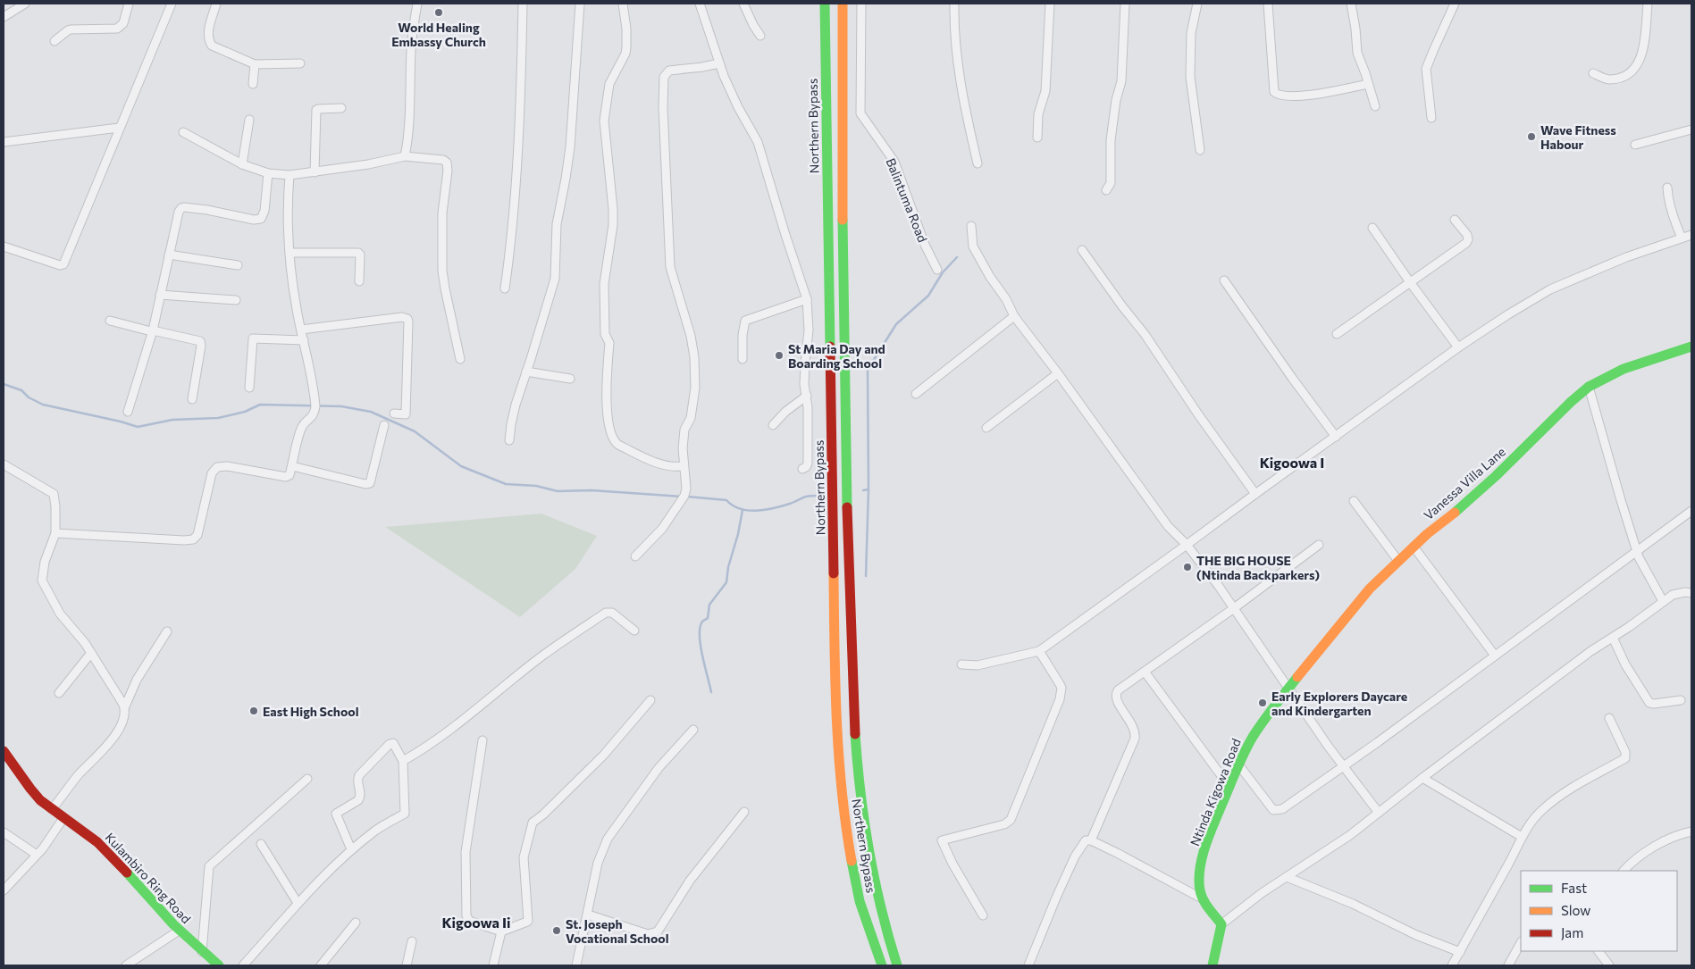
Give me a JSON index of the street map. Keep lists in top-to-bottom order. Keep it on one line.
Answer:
{"streets":{"main road":["Northern Bypass","Vanessa Villa Lane","Ntinda Kigowa Road","Kulambiro Ring Road"],"street":["Balintuma Road"]},"crossings":[["Vanessa Villa Lane","Ntinda Kigowa Road"]],"districts":["Kigoowa I","Kigoowa Ii"],"places":["World Healing Embassy Church","Wave Fitness Habour","St Maria Day and Boarding School","THE BIG HOUSE (Ntinda Backparkers)","Early Explorers Daycare and Kindergarten","East High School","St. Joseph Vocational School"],"legend":["Fast","Slow","Jam"]}
